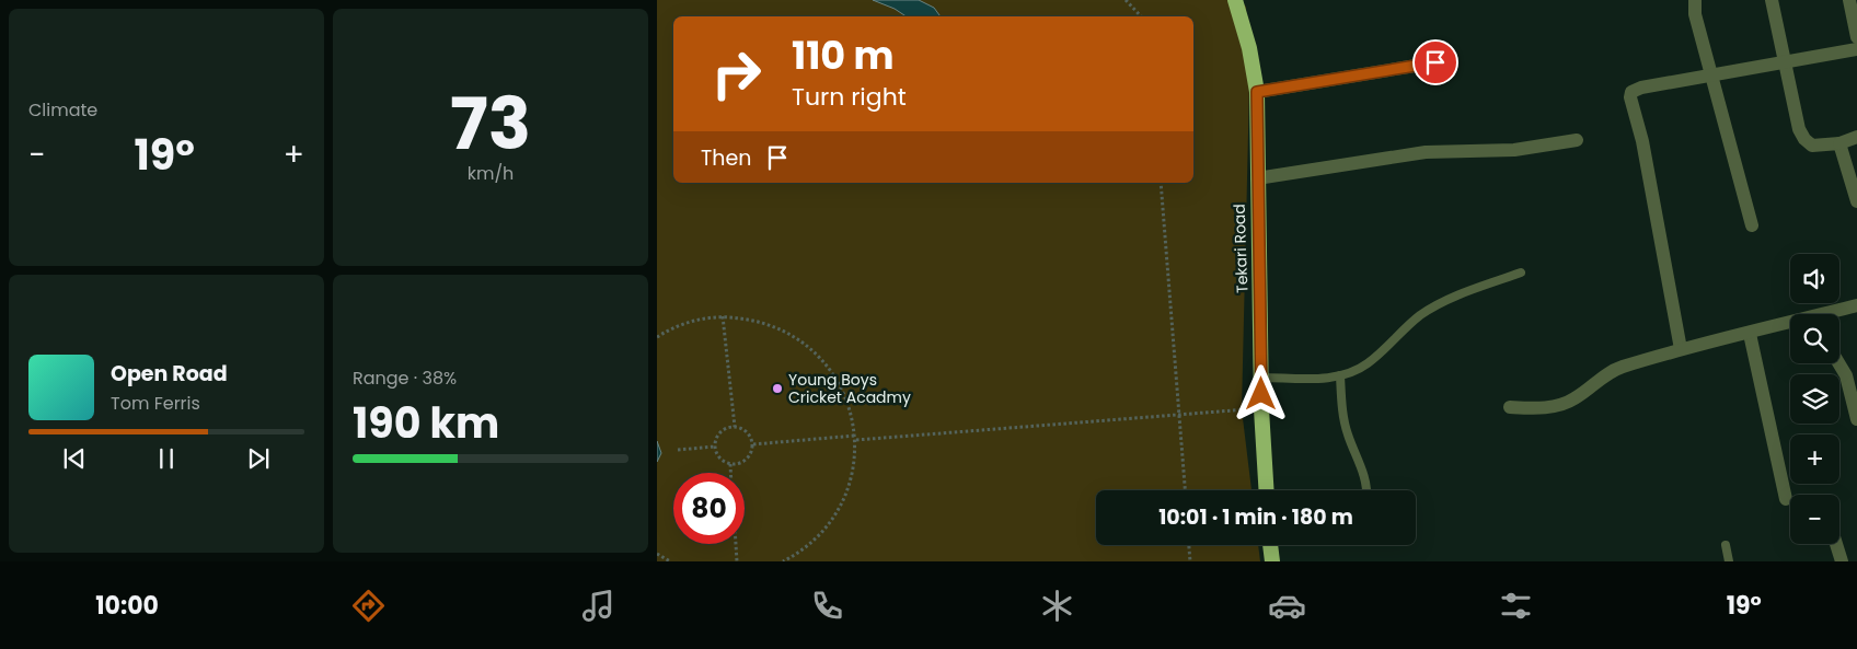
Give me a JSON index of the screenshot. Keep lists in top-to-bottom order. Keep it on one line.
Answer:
{"streets":{"highway":["Tekari Road"]},"places":["Young Boys Cricket Acadmy"],"page":{"tile":["Climate",["73","km/h"],["Range · 38%","190 km"]],"turn":["110 m","Turn right"],"then":"Then","heat":["−","19°","+"],"map_buttons":["+","−"],"song":["Open Road","Tom Ferris"],"limit":"80","trip":"10:01 · 1 min · 180 m","tabs":["10:00","19°"]}}
